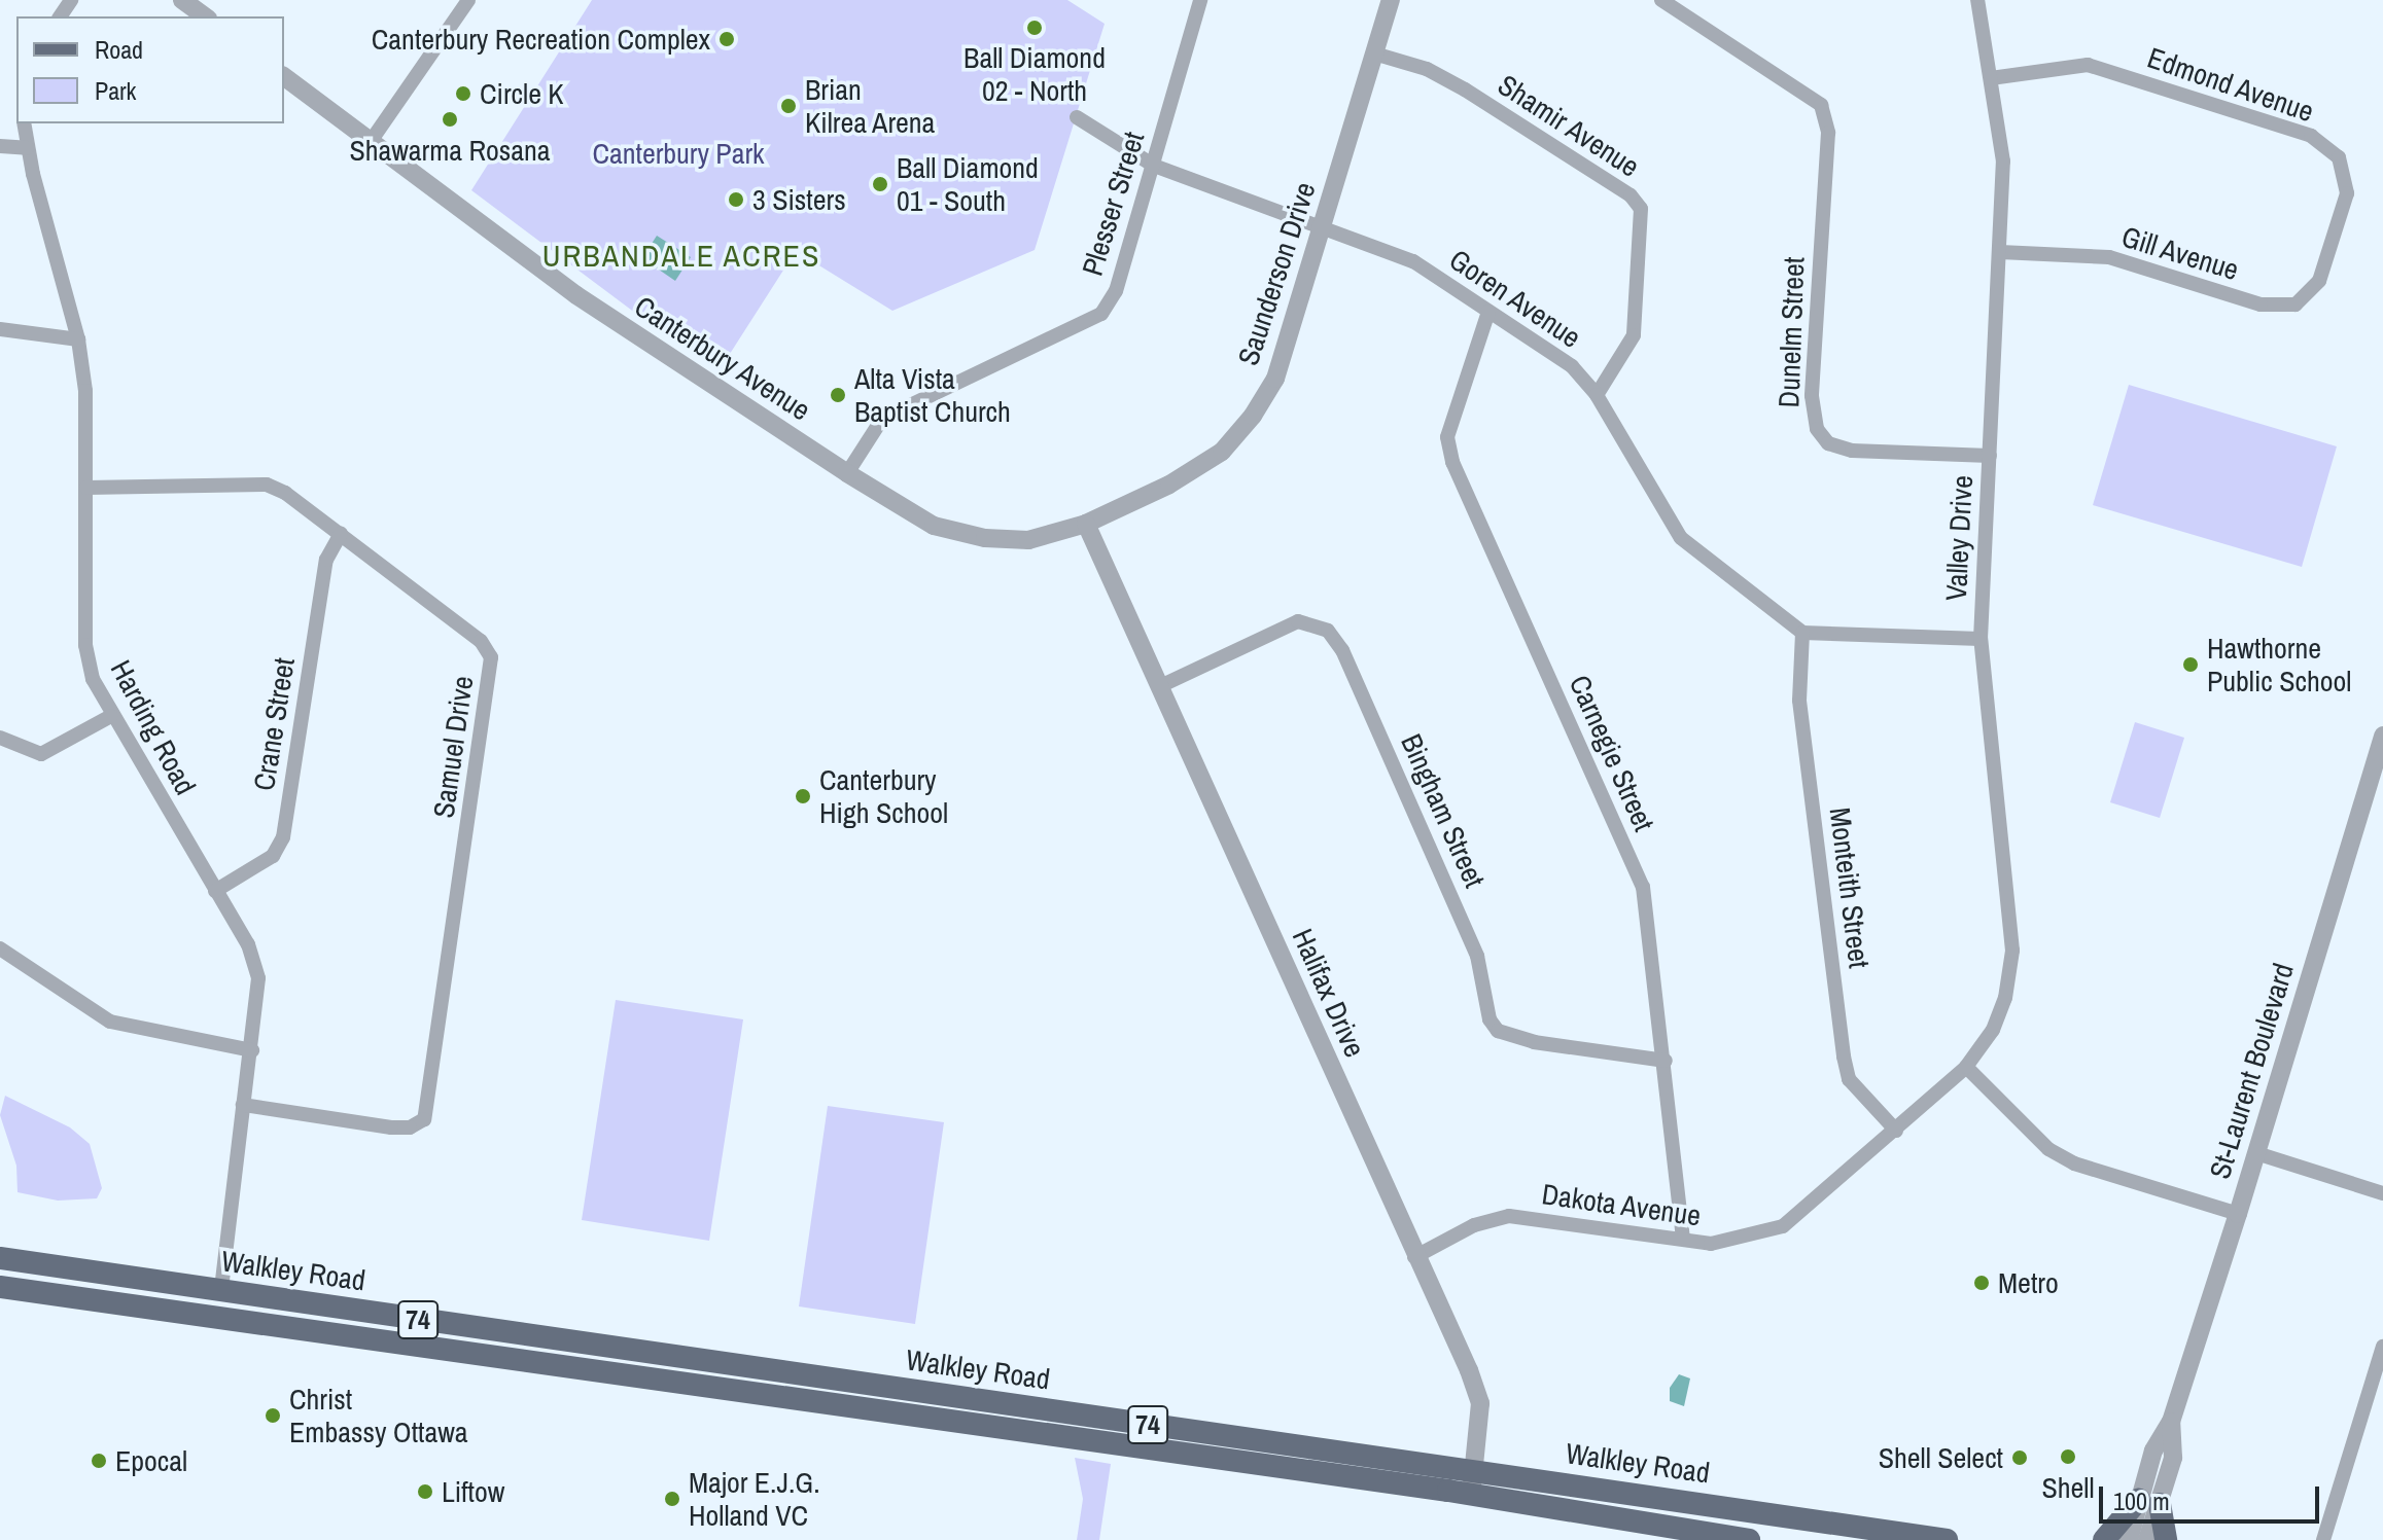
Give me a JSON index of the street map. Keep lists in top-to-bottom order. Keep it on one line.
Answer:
{"streets":{"main road":["Walkley Road","74"],"street":["Edmond Avenue","Shamir Avenue","Plesser Street","Gill Avenue","Saunderson Drive","Goren Avenue","Dunelm Street","Canterbury Avenue","Valley Drive","Crane Street","Harding Road","Samuel Drive","Carnegie Street","Bingham Street","Monteith Street","Halifax Drive","St-Laurent Boulevard","Dakota Avenue"]},"crossings":[["Edmond Avenue","Gill Avenue"],["Edmond Avenue","Valley Drive"],["Shamir Avenue","Saunderson Drive"],["Shamir Avenue","Goren Avenue"],["Plesser Street","Goren Avenue"],["Plesser Street","Canterbury Avenue"],["Gill Avenue","Valley Drive"],["Saunderson Drive","Goren Avenue"],["Saunderson Drive","Canterbury Avenue"],["Saunderson Drive","Halifax Drive"],["Goren Avenue","Carnegie Street"],["Goren Avenue","Monteith Street"],["Dunelm Street","Valley Drive"],["Canterbury Avenue","Halifax Drive"],["Valley Drive","Dakota Avenue"],["Crane Street","Harding Road"],["Crane Street","Samuel Drive"],["Harding Road","Samuel Drive"],["Harding Road","Walkley Road"],["Carnegie Street","Bingham Street"],["Carnegie Street","Dakota Avenue"],["Bingham Street","Halifax Drive"],["Monteith Street","Dakota Avenue"],["Halifax Drive","Dakota Avenue"],["Halifax Drive","Walkley Road"]],"districts":["URBANDALE ACRES"],"parks":["Canterbury Park"],"places":["Ball Diamond 02 - North","Canterbury Recreation Complex","Circle K","Brian Kilrea Arena","Shawarma Rosana","Ball Diamond 01 - South","3 Sisters","Alta Vista Baptist Church","Hawthorne Public School","Canterbury High School","Metro","Christ Embassy Ottawa","Shell","Shell Select","Epocal","Liftow","Major E.J.G. Holland VC"],"legend":["Road","Park"],"scale_bar":"100 m"}
